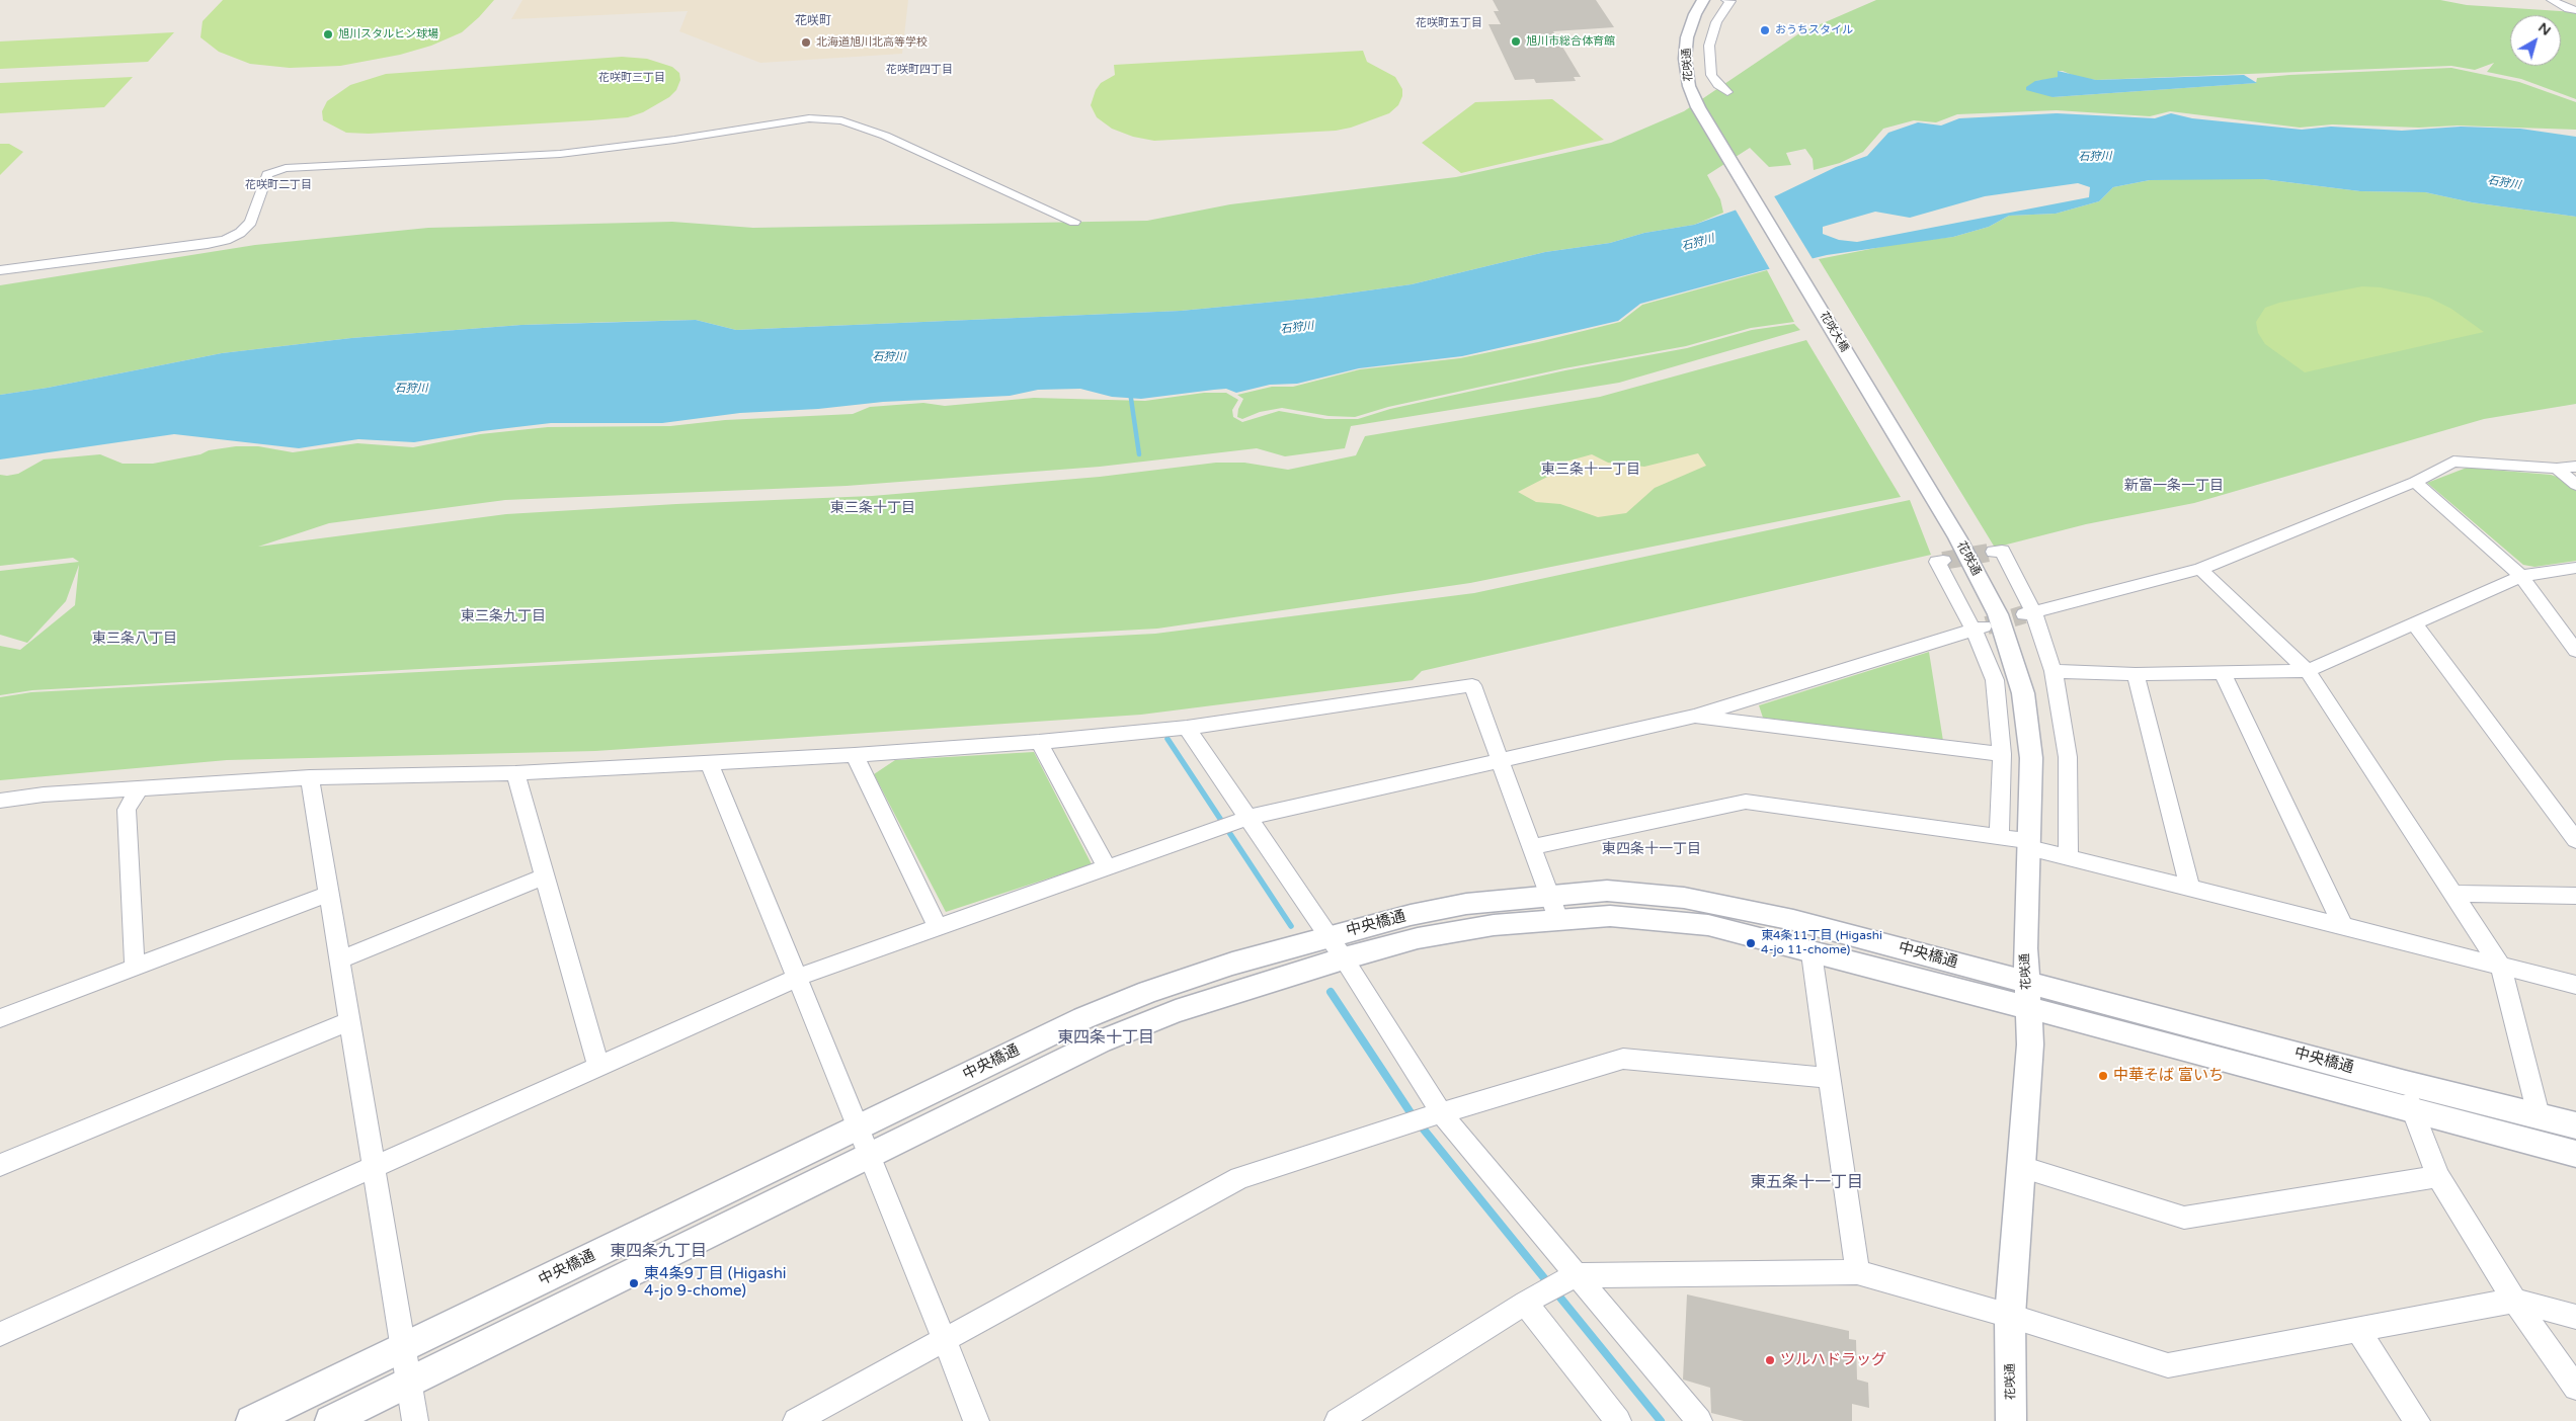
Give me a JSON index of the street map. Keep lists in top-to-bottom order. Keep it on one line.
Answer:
{"streets":{"street":["花咲通","花咲大橋","中央橋通"]},"crossings":[["花咲通","花咲大橋"],["花咲通","中央橋通"]],"districts":["花咲町","花咲町五丁目","花咲町四丁目","花咲町三丁目","花咲町二丁目","東三条十一丁目","新富一条一丁目","東三条十丁目","東三条九丁目","東三条八丁目","東四条十一丁目","東四条十丁目","東五条十一丁目","東四条九丁目"],"water":["石狩川"],"places":["おうちスタイル","旭川スタルヒン球場","旭川市総合体育館","北海道旭川北高等学校","東4条11丁目 (Higashi 4-jo 11-chome)","中華そば 富いち","東4条9丁目 (Higashi 4-jo 9-chome)","ツルハドラッグ"],"north":"top right"}
